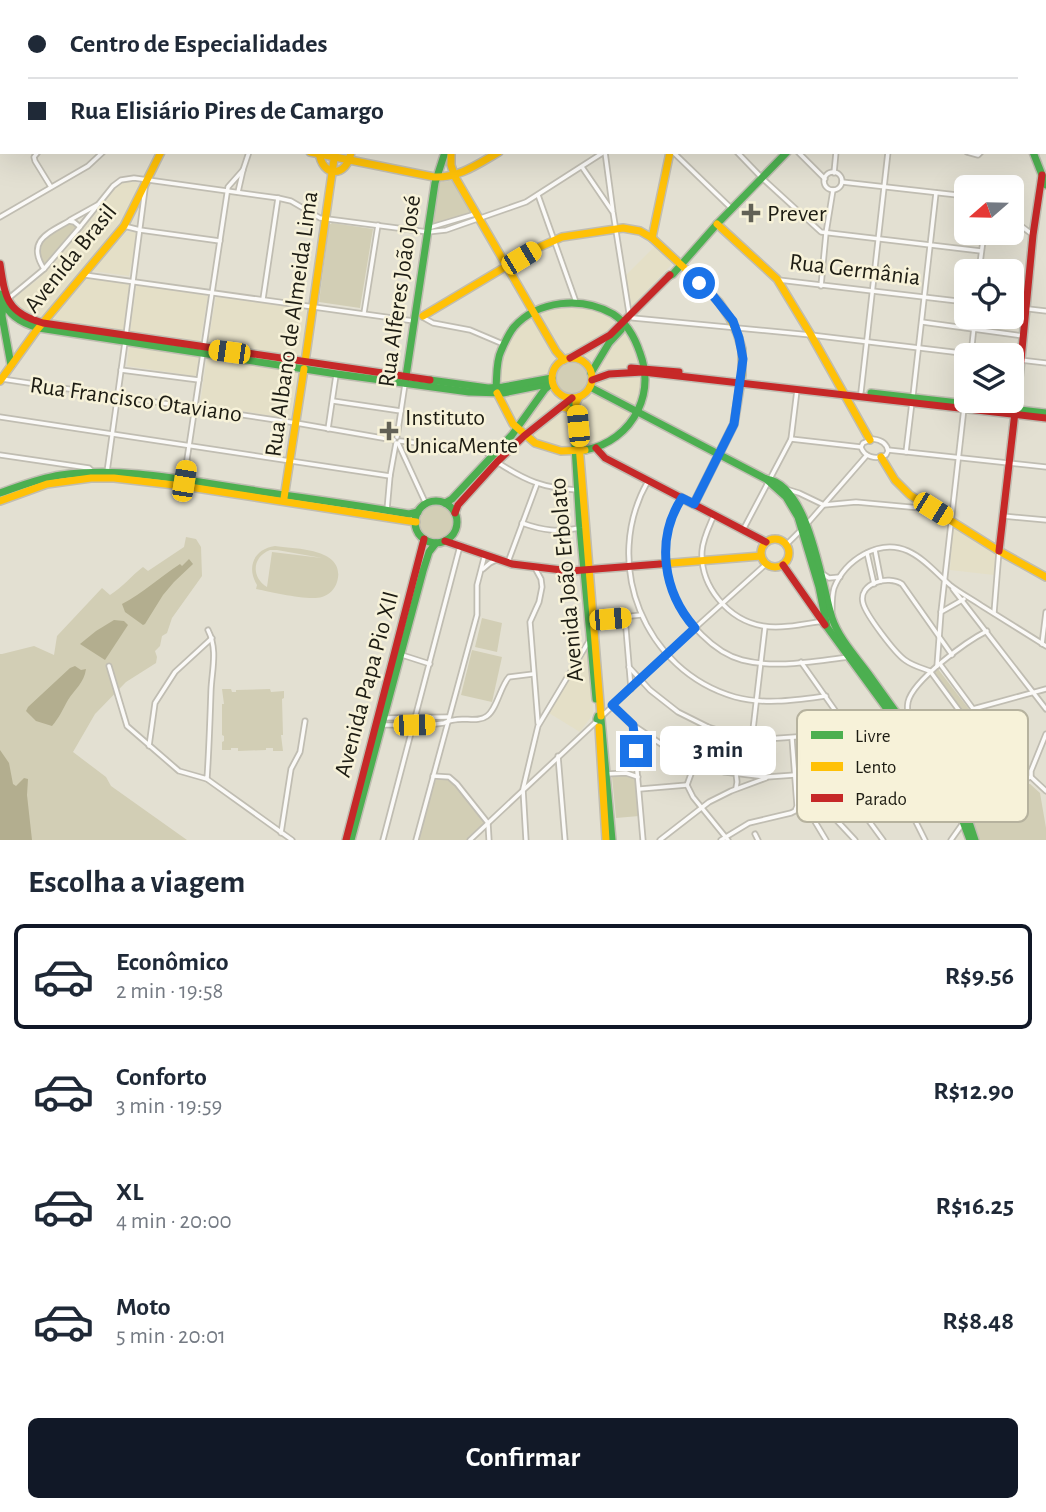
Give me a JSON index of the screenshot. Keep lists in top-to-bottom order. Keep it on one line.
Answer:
{"streets":{"main road":["Avenida Brasil","Rua Germânia","Rua Alferes João José","Rua Albano de Almeida Lima","Avenida João Erbolato","Avenida Papa Pio XII"],"street":["Rua Francisco Otaviano"]},"crossings":[["Avenida Brasil","Rua Francisco Otaviano"],["Rua Alferes João José","Rua Francisco Otaviano"],["Rua Albano de Almeida Lima","Rua Francisco Otaviano"],["Rua Francisco Otaviano","Avenida João Erbolato"]],"places":{"health":["Prever","Instituto UnicaMente"]},"legend":["Livre","Lento","Parado"],"north":"left","page":{"banner":["Centro de Especialidades","Rua Elisiário Pires de Camargo"],"bubble":"3 min","heading":"Escolha a viagem","list":[{"name":"Econômico","note":"2 min · 19:58","value":"R$9.56"},{"name":"Conforto","note":"3 min · 19:59","value":"R$12.90"},{"name":"XL","note":"4 min · 20:00","value":"R$16.25"},{"name":"Moto","note":"5 min · 20:01","value":"R$8.48"}],"buttons":"Confirmar"}}
